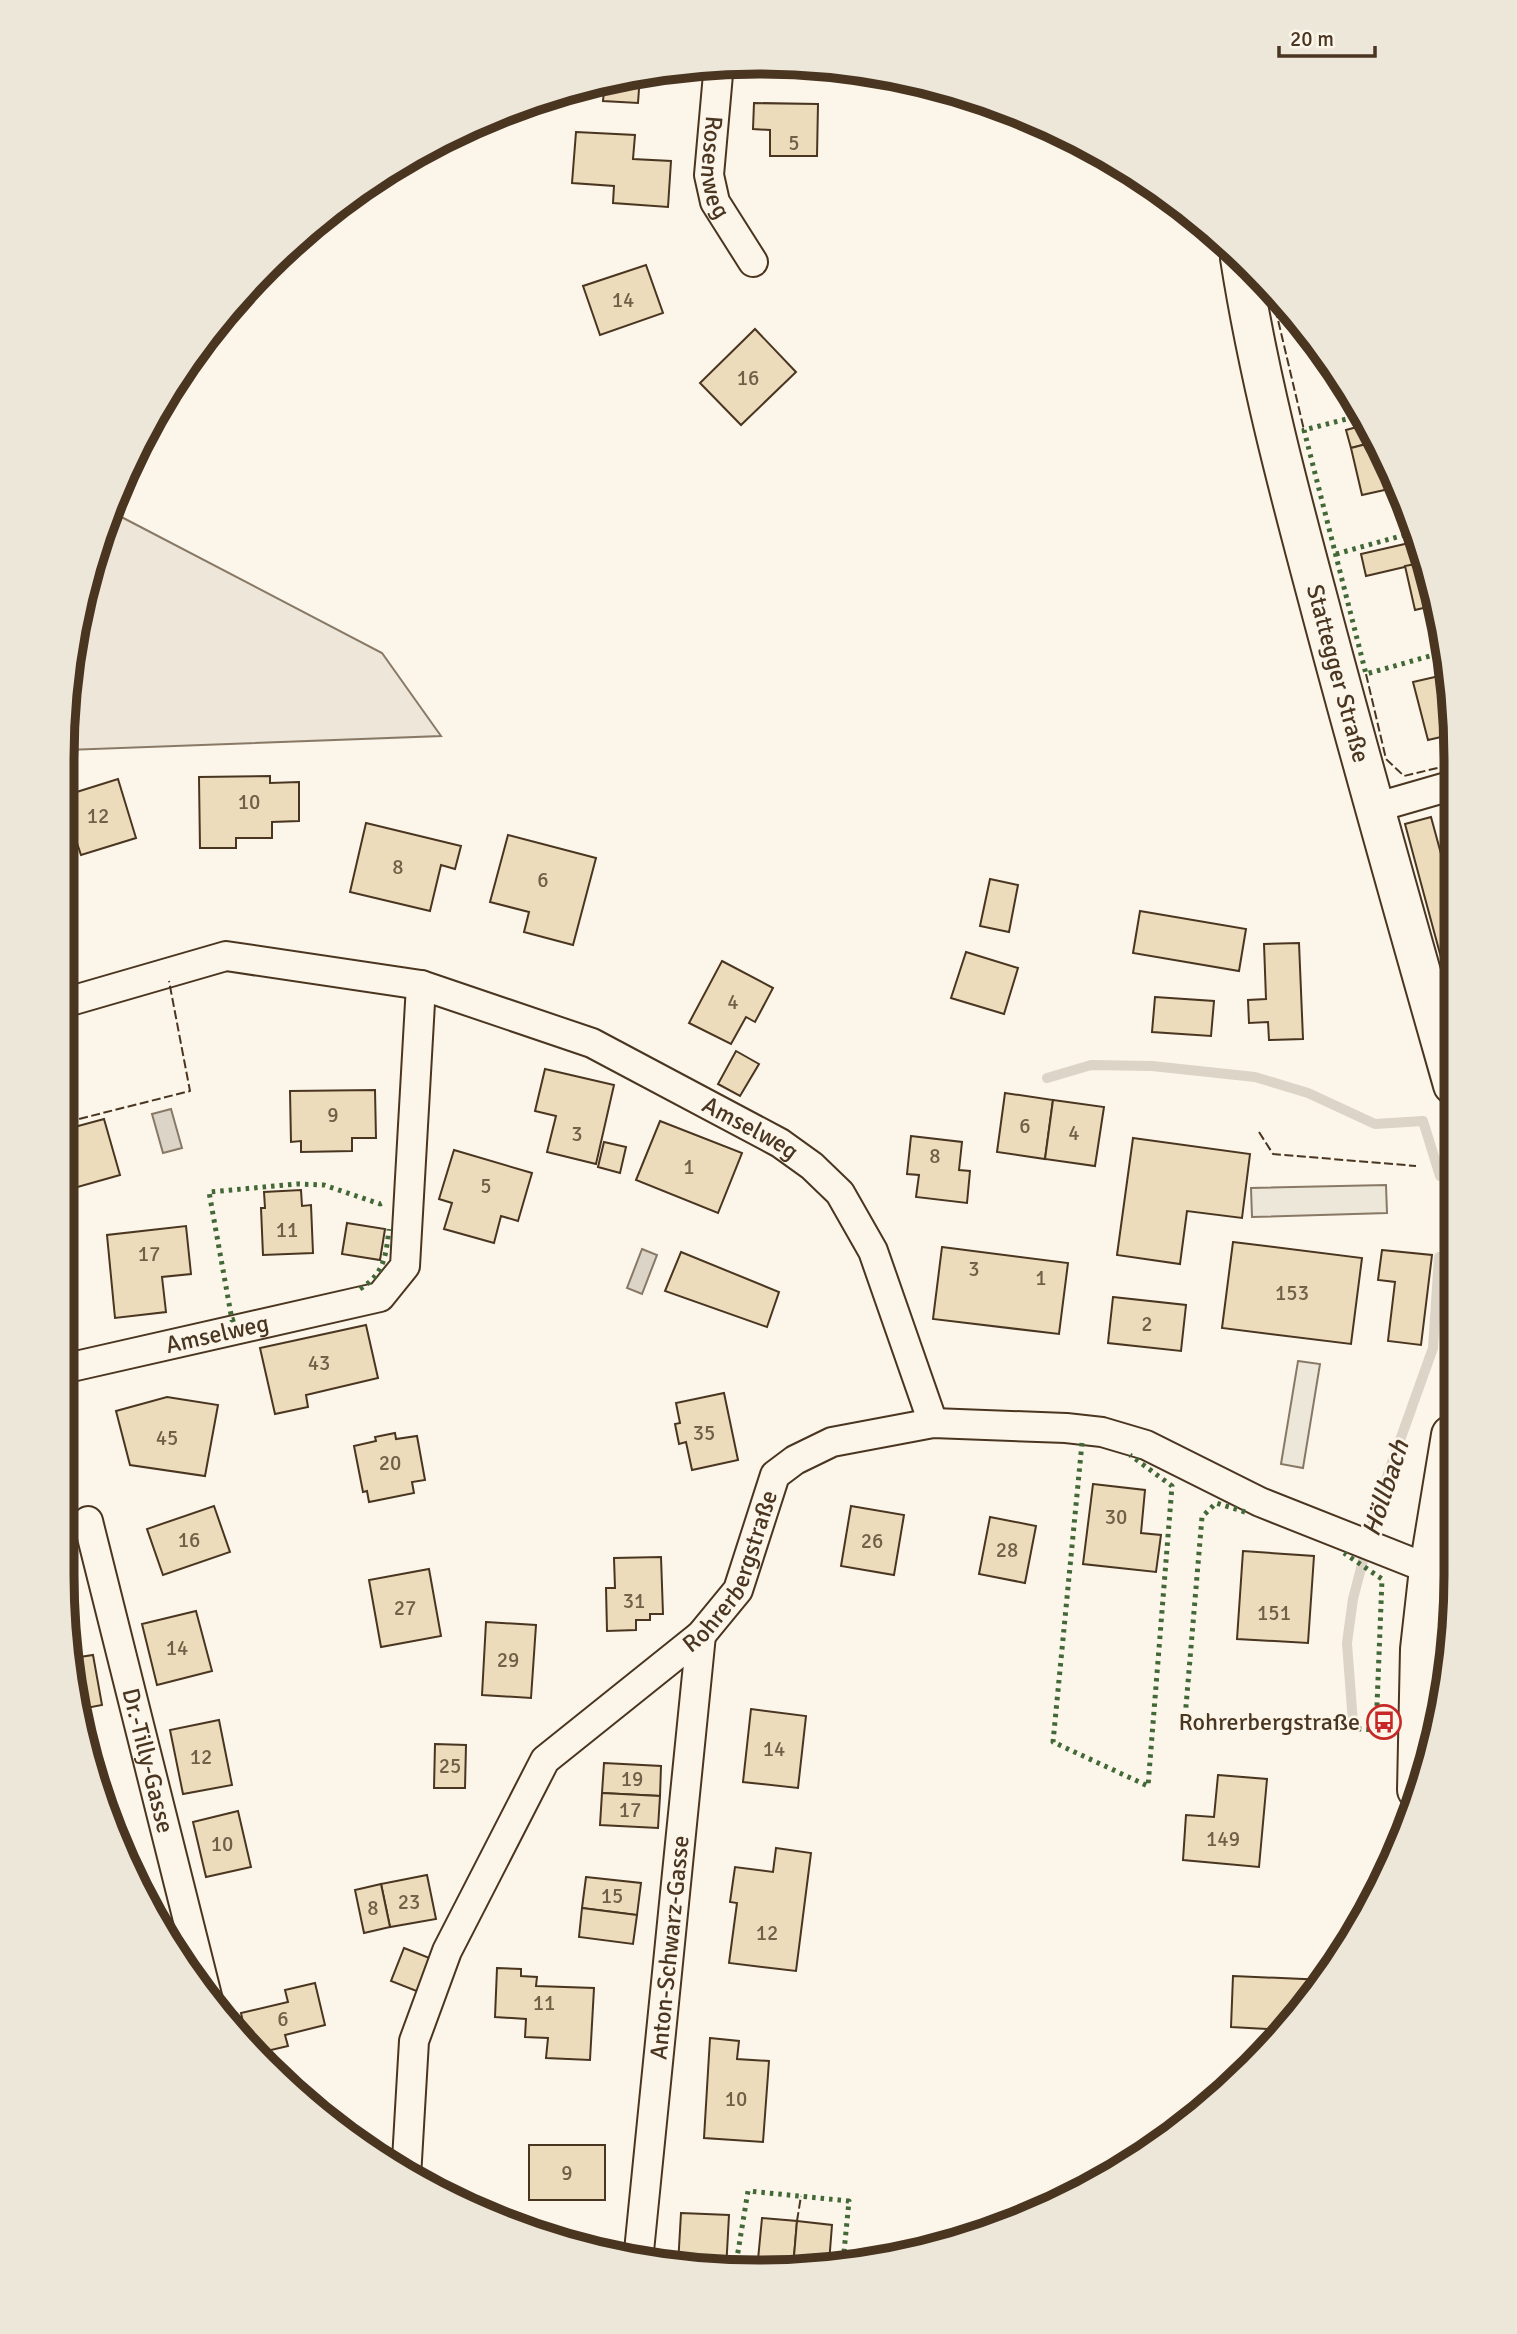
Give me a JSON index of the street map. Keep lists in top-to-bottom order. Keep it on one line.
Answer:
{"streets":{"main road":["Stattegger Straße"],"street":["Rosenweg","Amselweg","Rohrerbergstraße","Dr.-Tilly-Gasse","Anton-Schwarz-Gasse"]},"crossings":[["Amselweg","Rohrerbergstraße"],["Rohrerbergstraße","Anton-Schwarz-Gasse"]],"water":["Höllbach"],"places":{"bus stop":["Rohrerbergstraße"]},"house_numbers":["5","14","16","10","12","8","6","4","9","6","4","3","8","1","5","11","17","3","1","153","2","43","35","45","20","30","16","26","28","31","27","151","14","29","14","12","25","19","17","149","10","15","23","8","12","11","6","10","9"],"scale_bar":"20 m"}
